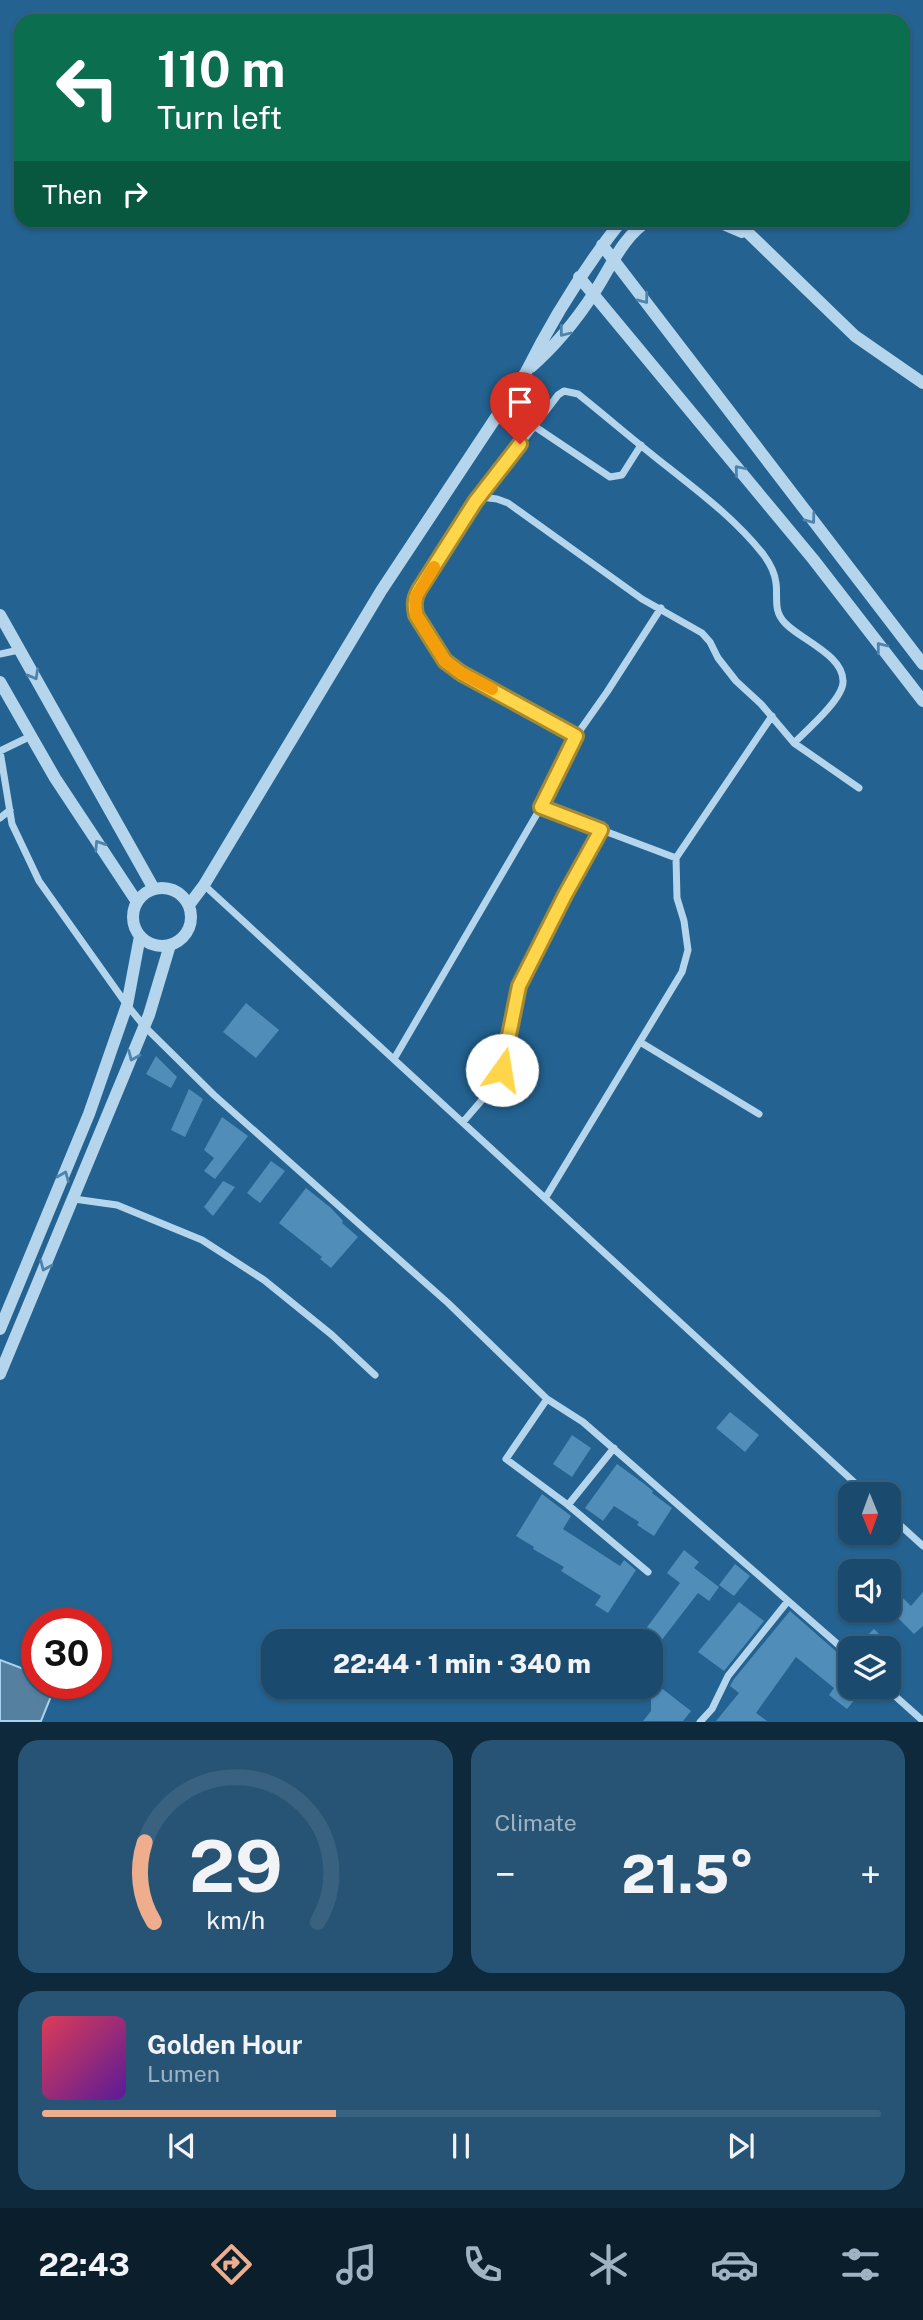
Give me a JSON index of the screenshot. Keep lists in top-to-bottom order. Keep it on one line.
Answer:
{"north":"bottom","page":{"turn":["110 m","Turn left"],"then":"Then","limit":"30","trip":"22:44 · 1 min · 340 m","tile":"Climate","heat":["−","21.5°","+"],"song":["Golden Hour","Lumen"],"tabs":"22:43","gauge":["29","km/h"]}}
